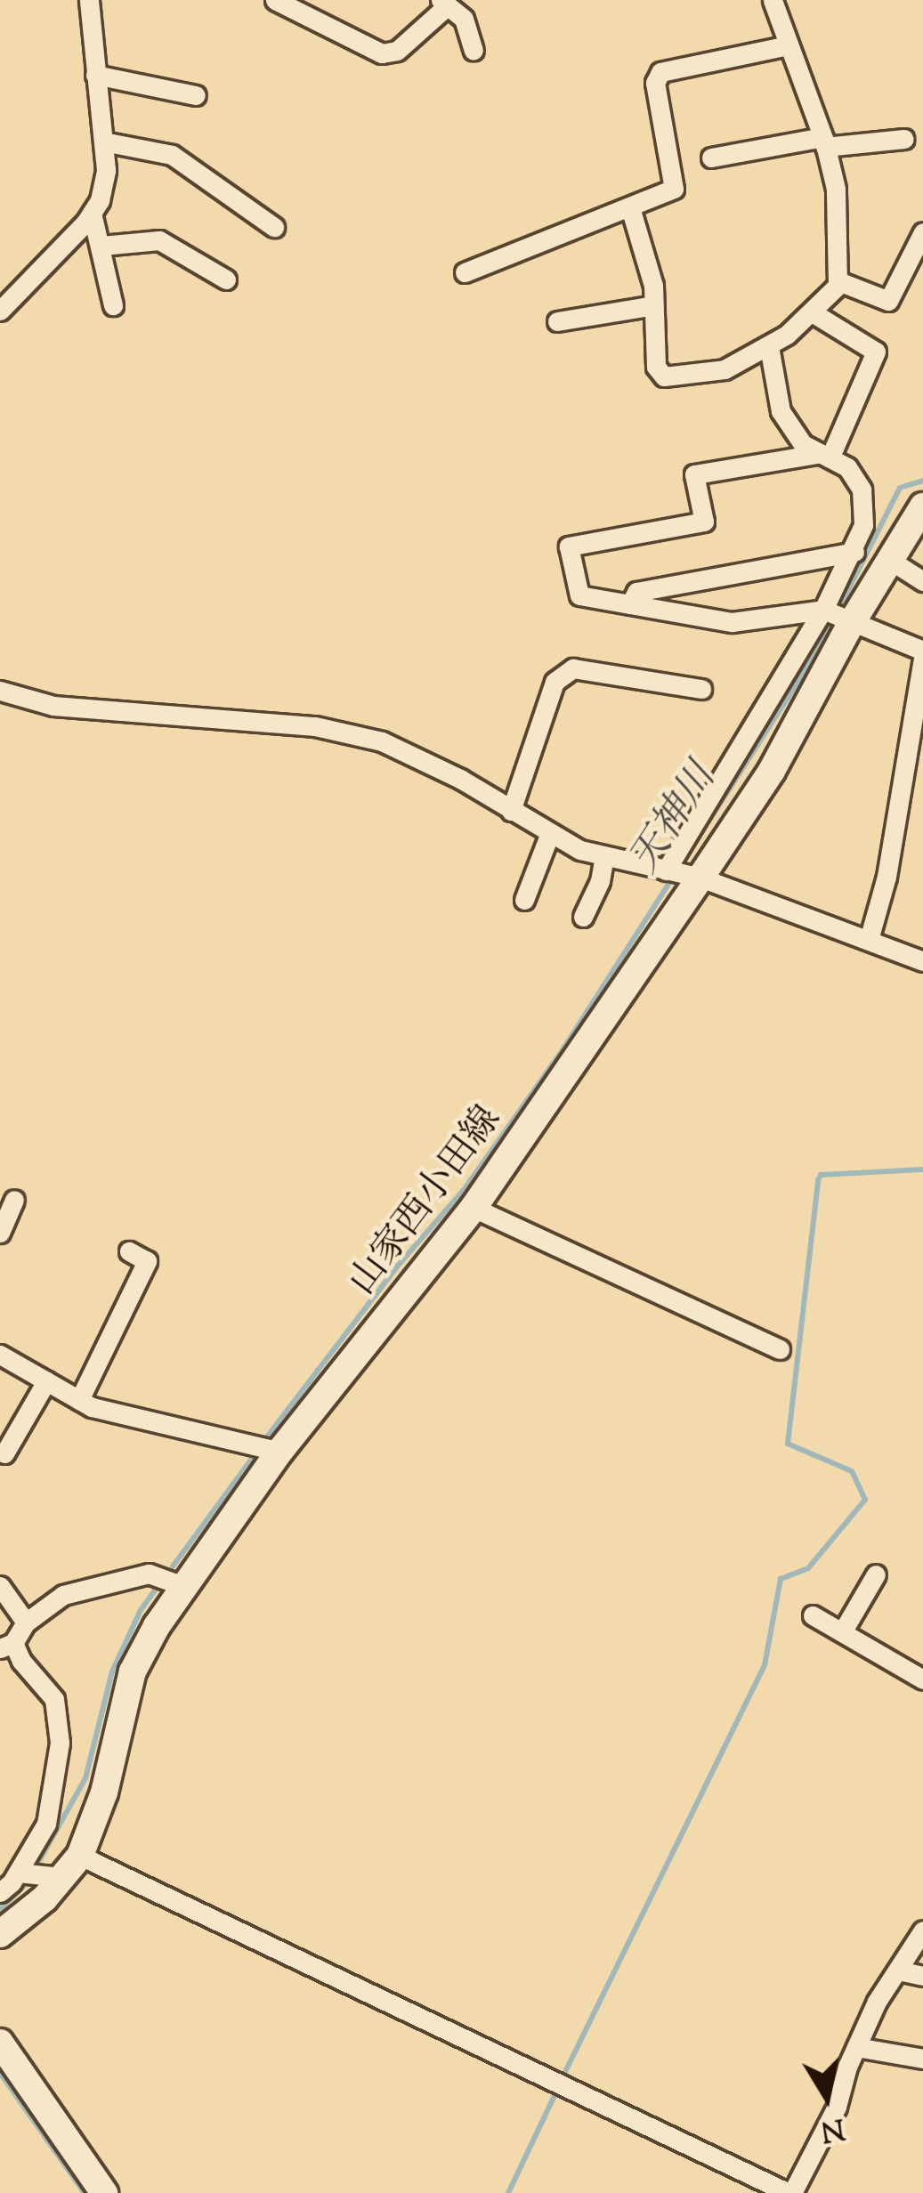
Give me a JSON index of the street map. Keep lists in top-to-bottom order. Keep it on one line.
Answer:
{"streets":{"main road":["山家西小田線"]},"water":["天神川"],"north":"bottom"}
